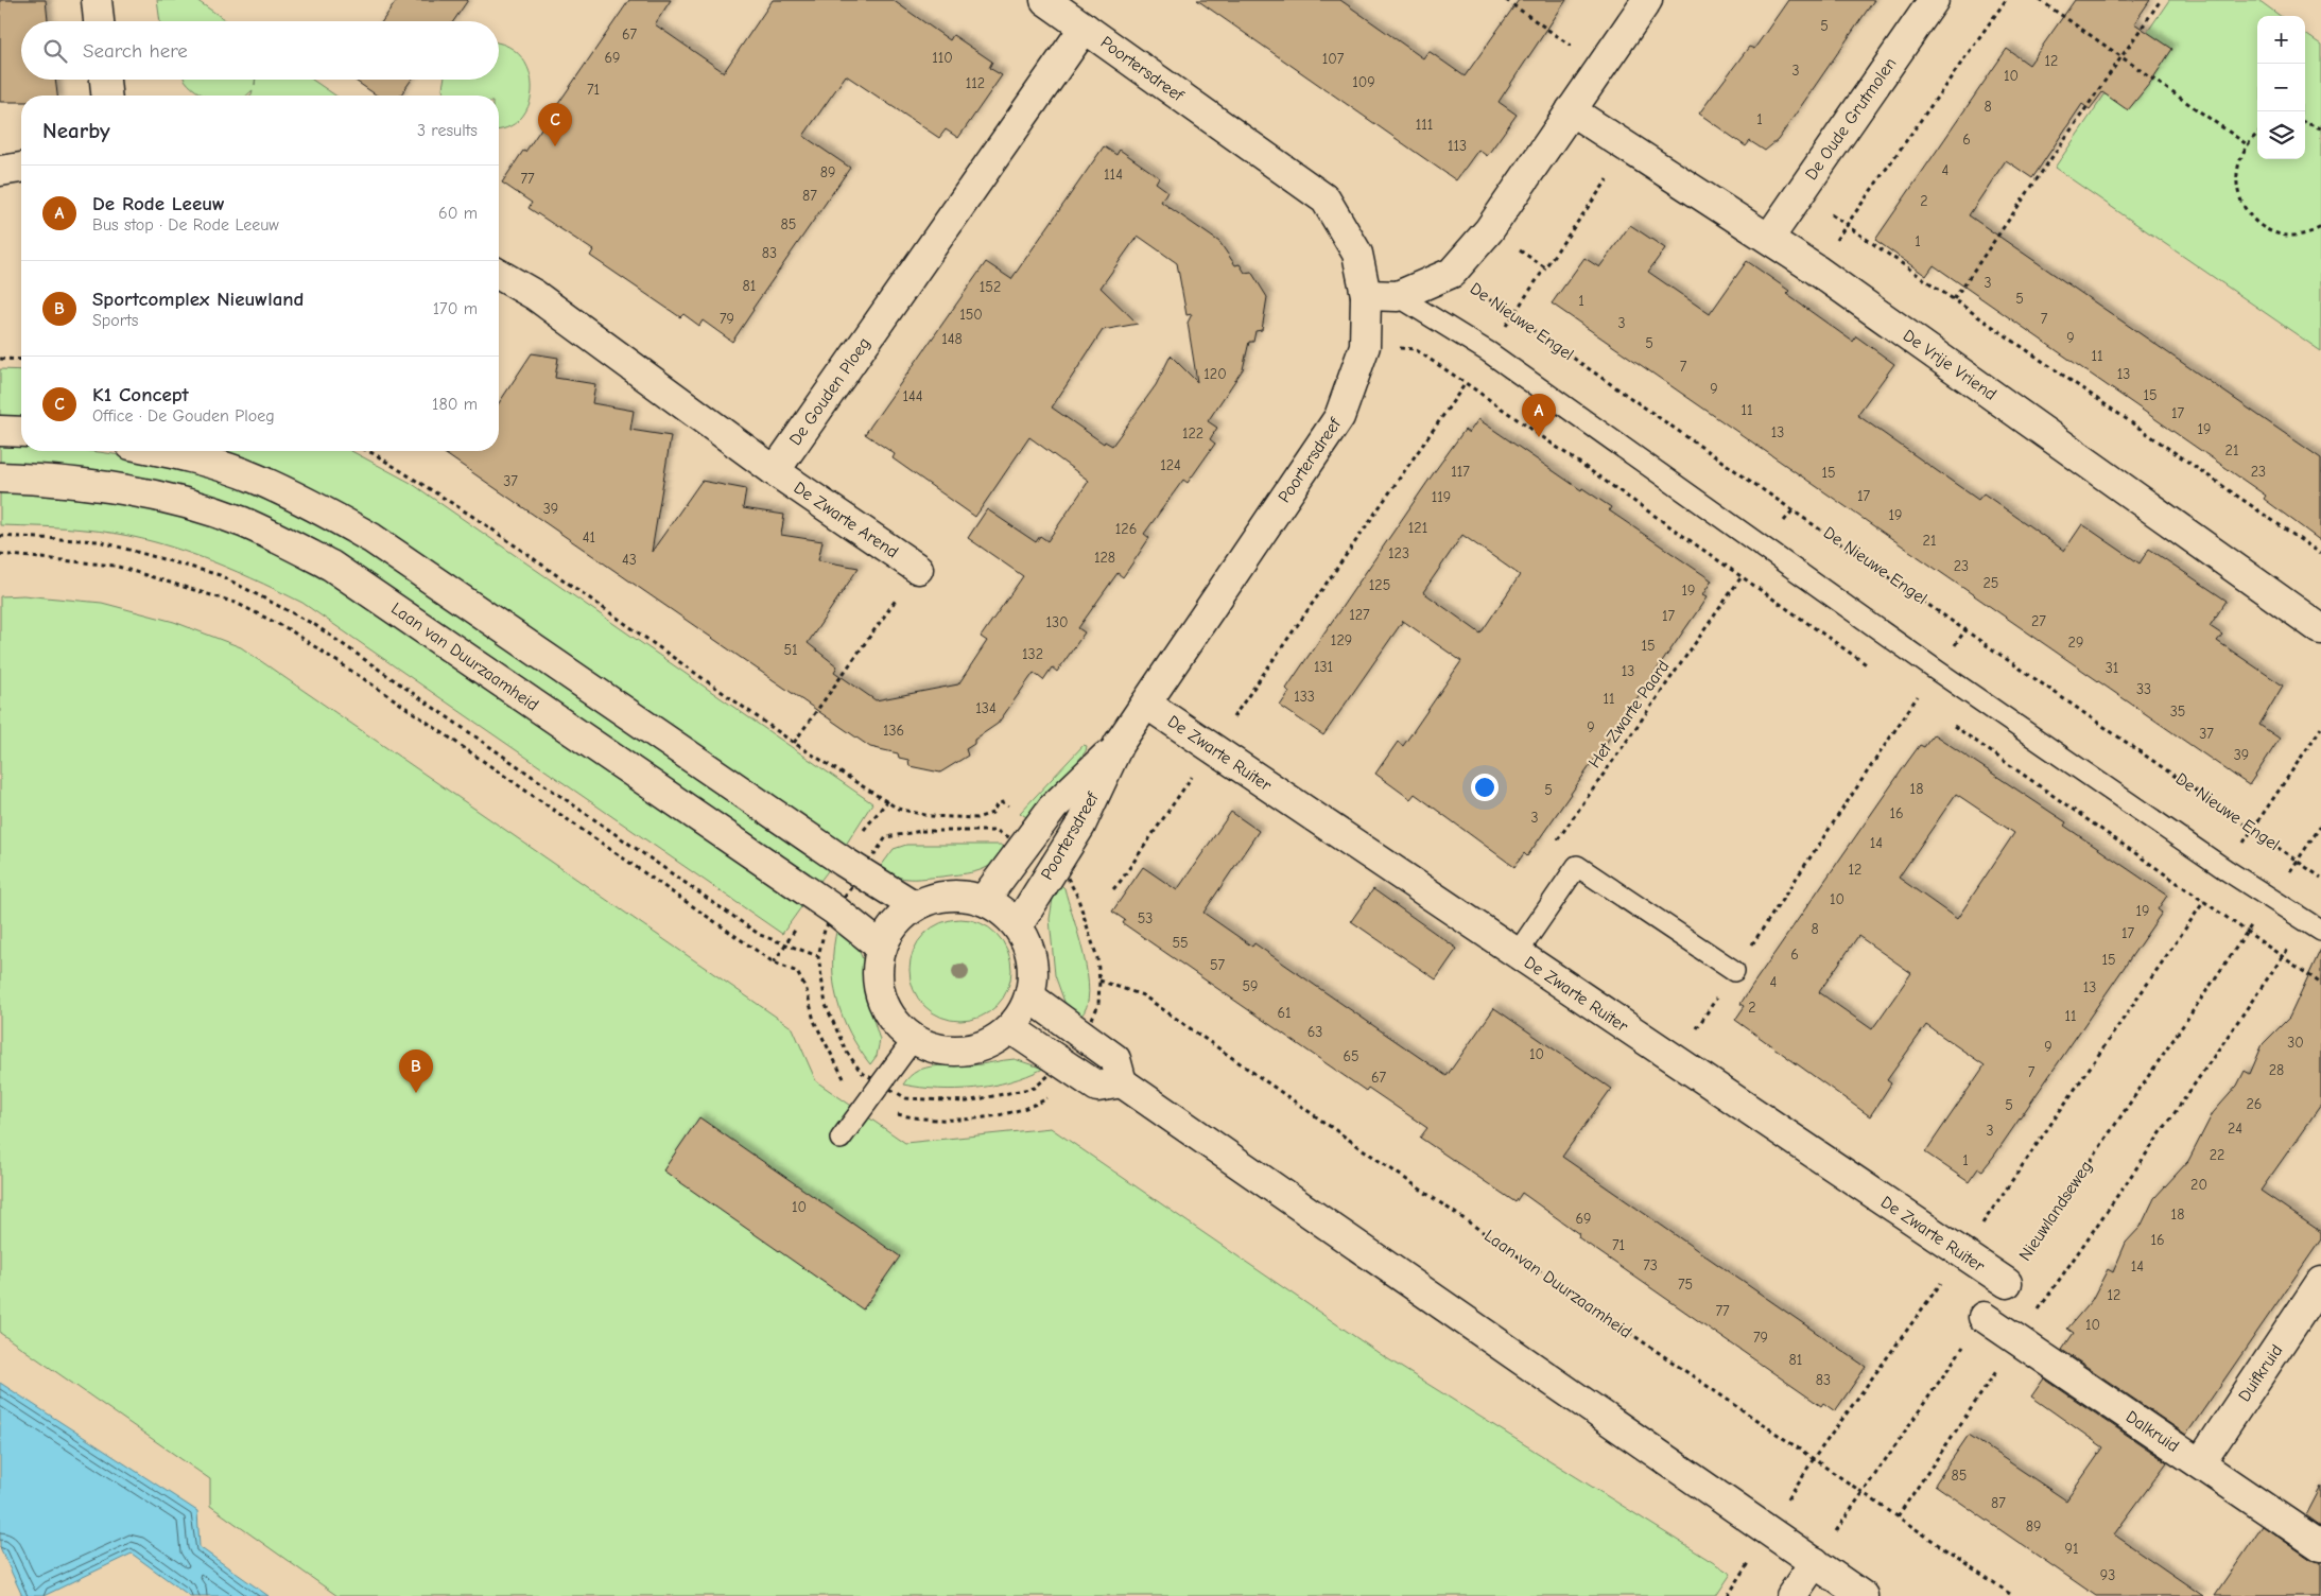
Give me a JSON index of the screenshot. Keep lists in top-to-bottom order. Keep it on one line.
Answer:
{"streets":{"street":["Poortersdreef","De Oude Grutmolen","De Vrije Vriend","De Gouden Ploeg","De Zwarte Arend","Laan van Duurzaamheid","De Zwarte Ruiter","Duifkruid","Dalkruid"],"path":["De Nieuwe Engel","Het Zwarte Paard","Nieuwlandseweg"]},"crossings":[["Poortersdreef","De Gouden Ploeg"],["Poortersdreef","Laan van Duurzaamheid"],["Poortersdreef","De Zwarte Ruiter"],["De Oude Grutmolen","De Vrije Vriend"],["De Nieuwe Engel","Het Zwarte Paard"],["De Nieuwe Engel","Nieuwlandseweg"],["De Gouden Ploeg","De Zwarte Arend"],["De Zwarte Ruiter","Nieuwlandseweg"],["Duifkruid","Dalkruid"]],"house_numbers":["5","67","69","110","107","12","3","10","109","112","71","8","1","111","6","113","4","89","114","77","87","2","85","1","83","3","81","152","5","1","150","79","7","3","9","148","5","11","7","120","13","9","15","144","11","17","19","13","122","21","124","117","23","15","37","17","119","39","19","121","126","41","21","123","128","43","23","25","125","19","127","17","27","130","129","29","15","51","132","131","31","13","33","133","11","134","35","9","136","37","39","18","5","16","3","14","12","10","19","53","8","17","55","6","15","57","4","59","13","2","61","11","63","30","9","10","65","28","7","67","26","5","24","3","22","1","20","10","18","69","16","71","73","14","75","12","77","10","79","81","83","85","87","89","91","93"],"page":{"map_buttons":["+","−"],"search":"Search here","heading":["Nearby","3 results"],"pins":["C","A","B"],"list":[{"mark":"A","name":"De Rode Leeuw","note":"Bus stop · De Rode Leeuw","value":"60 m"},{"mark":"B","name":"Sportcomplex Nieuwland","note":"Sports","value":"170 m"},{"mark":"C","name":"K1 Concept","note":"Office · De Gouden Ploeg","value":"180 m"}]}}
